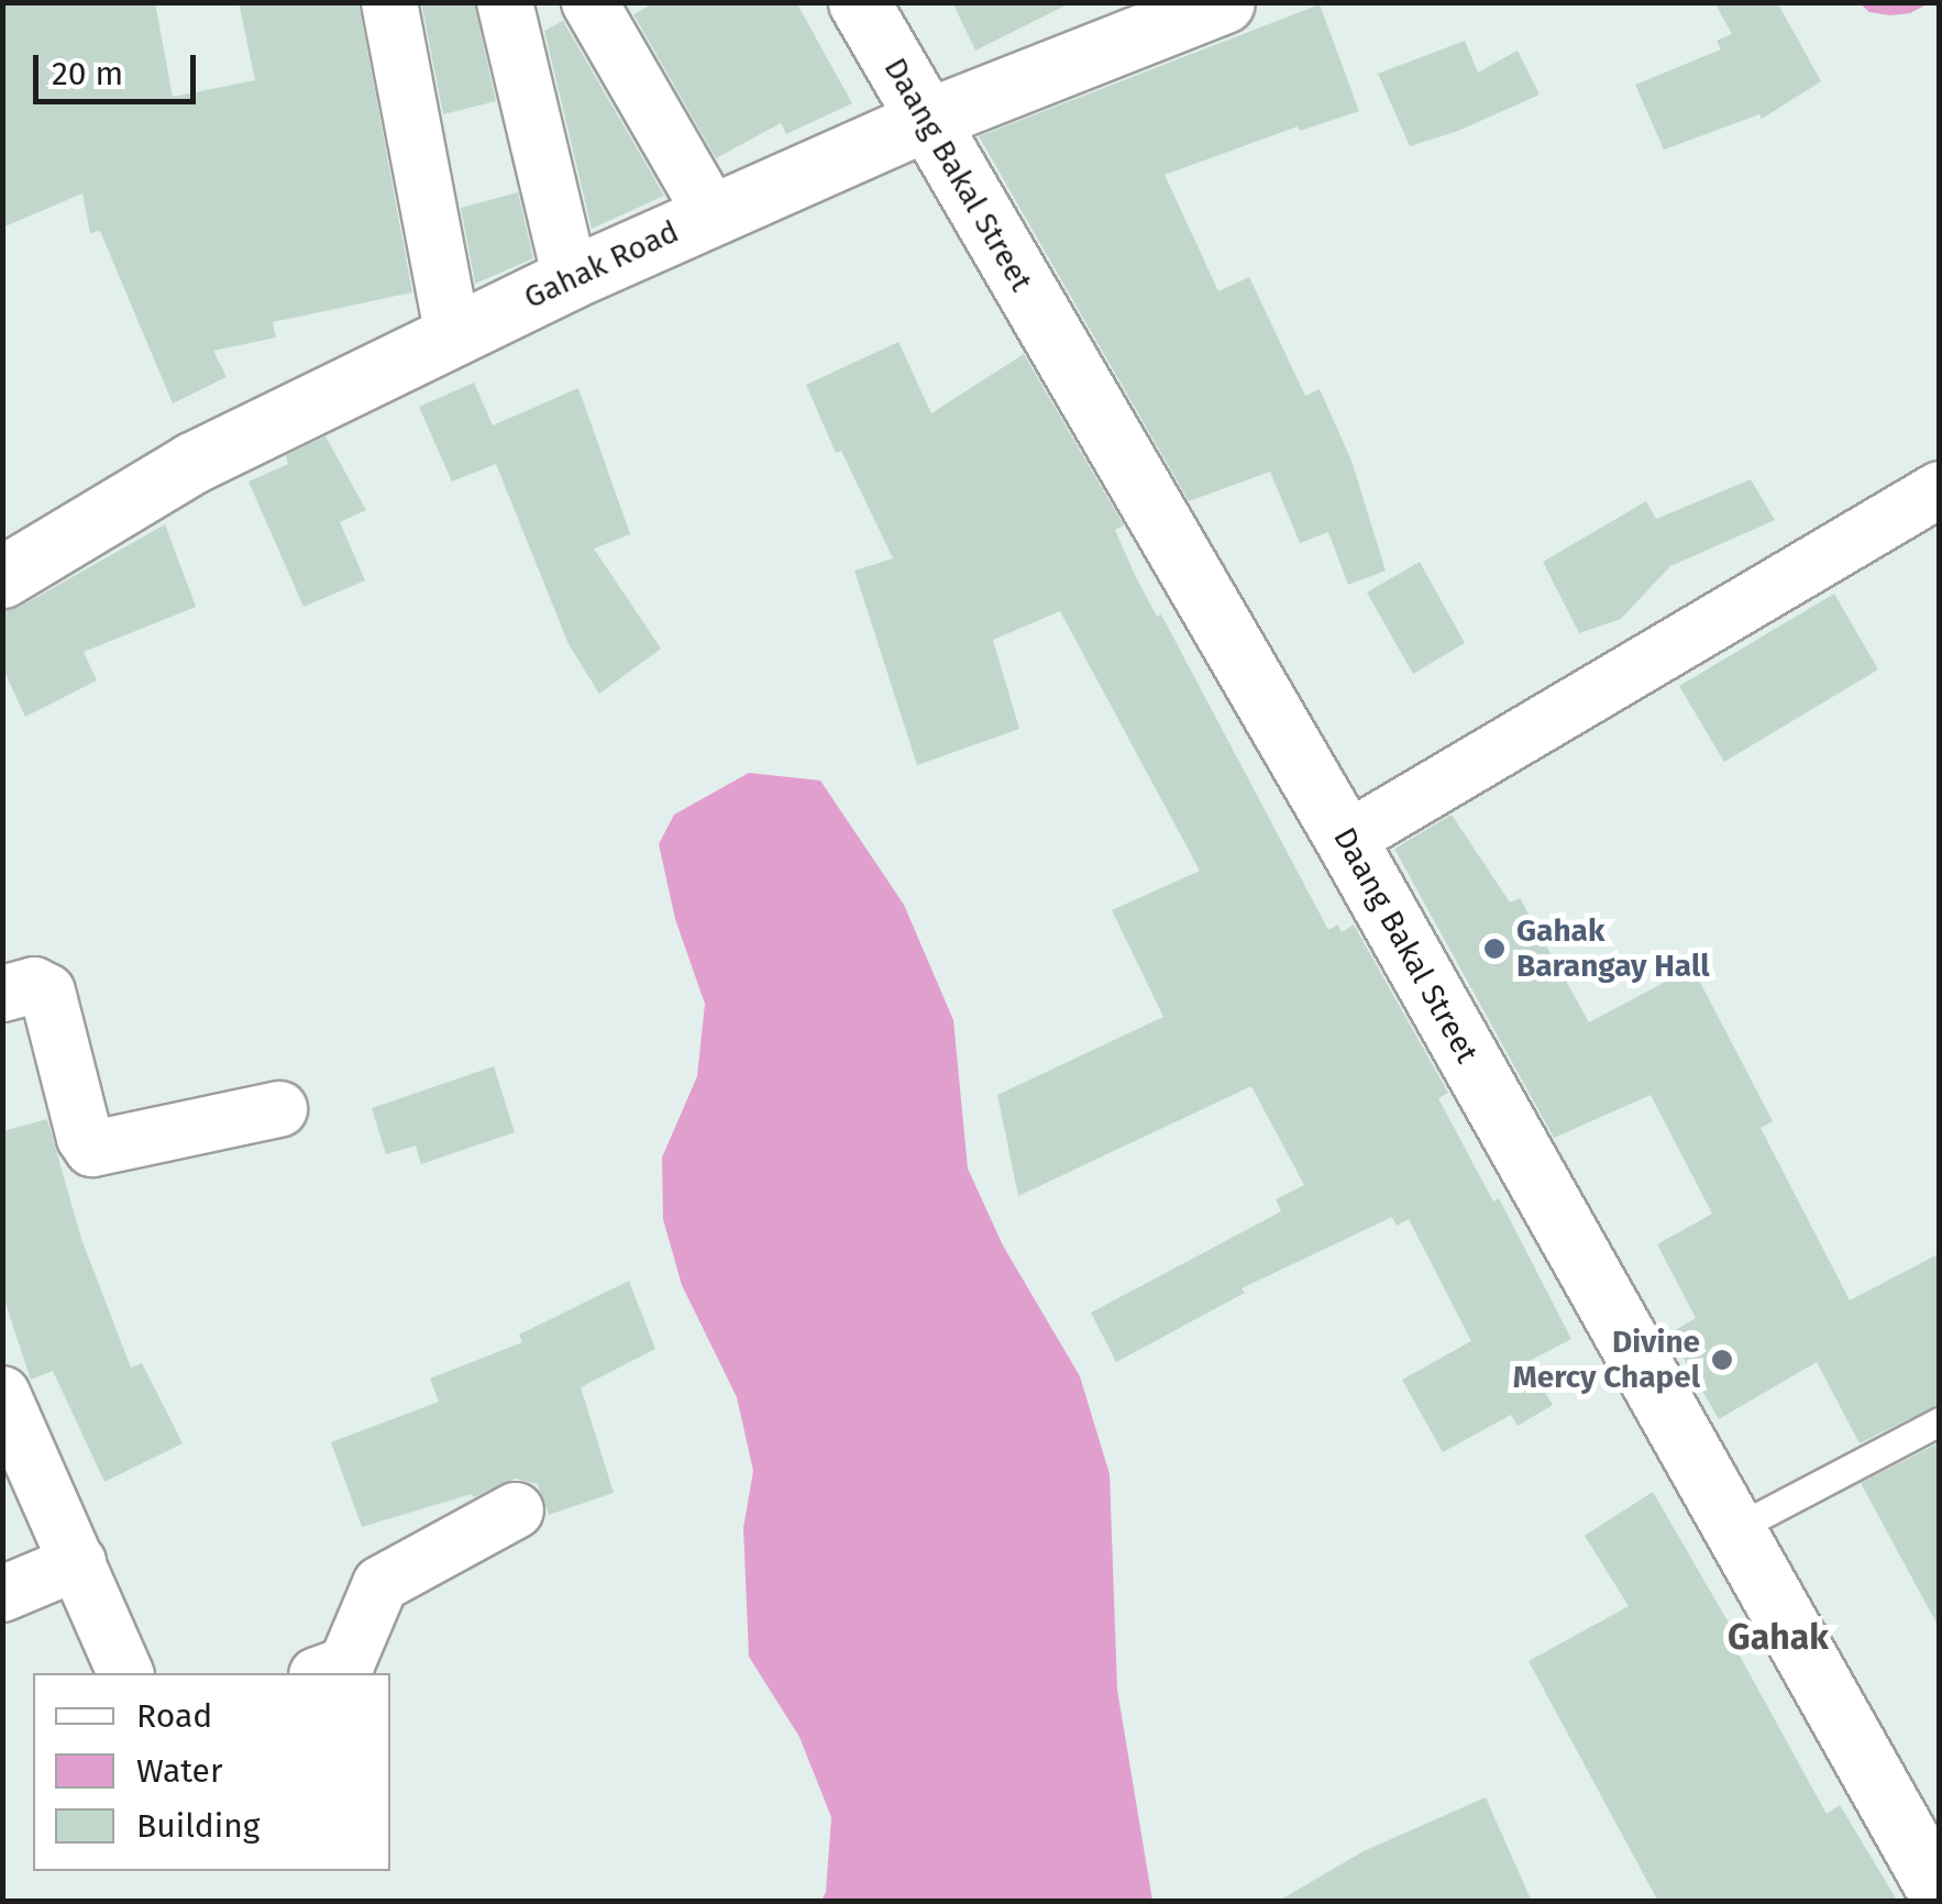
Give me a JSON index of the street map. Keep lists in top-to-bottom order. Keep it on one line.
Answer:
{"streets":{"street":["Daang Bakal Street","Gahak Road"]},"crossings":[["Daang Bakal Street","Gahak Road"]],"districts":["Gahak"],"places":["Gahak Barangay Hall","Divine Mercy Chapel"],"legend":["Road","Water","Building"],"scale_bar":"20 m"}
